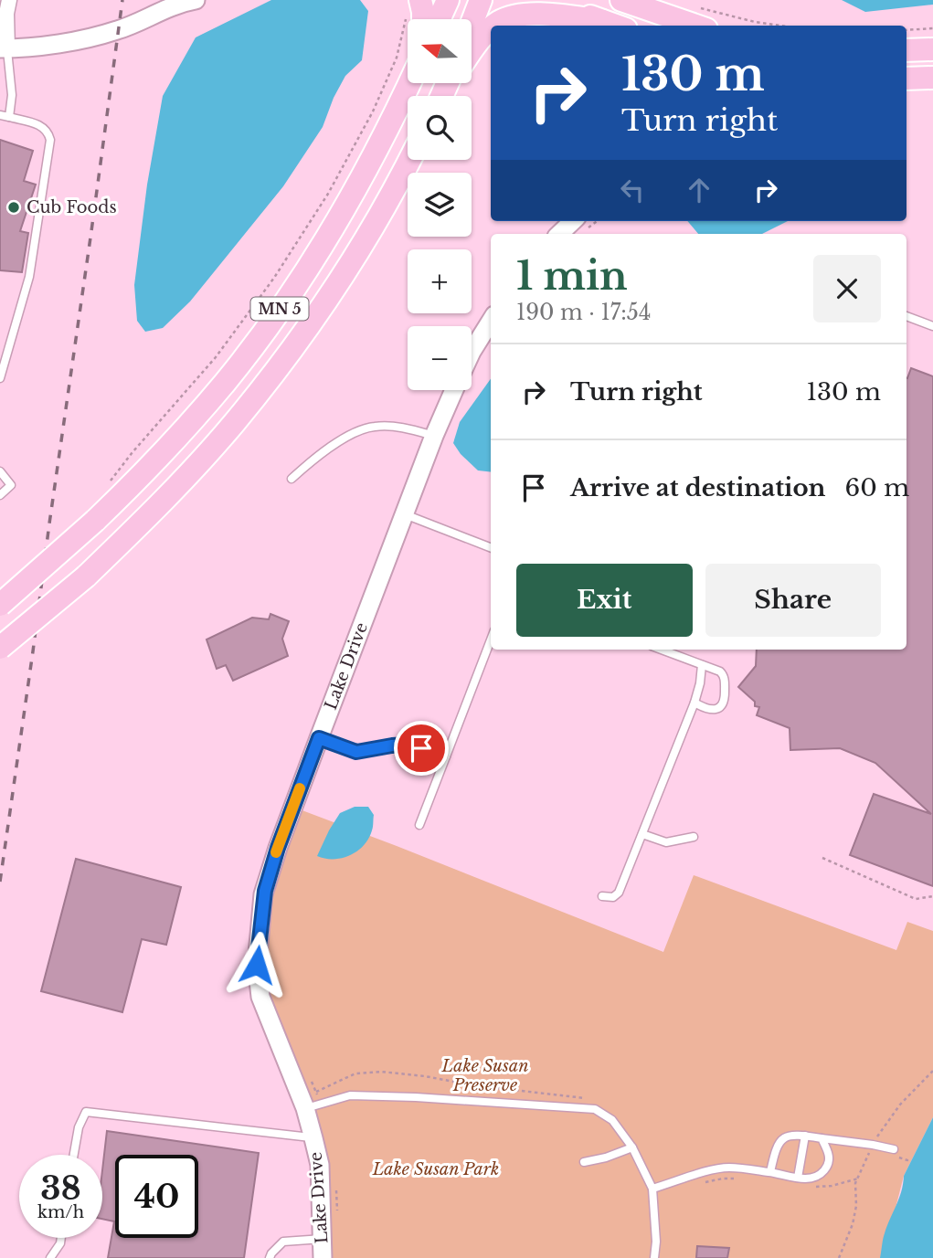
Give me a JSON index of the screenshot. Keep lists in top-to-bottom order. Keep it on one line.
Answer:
{"streets":{"main road":["MN 5"],"street":["Lake Drive"]},"parks":["Lake Susan Preserve","Lake Susan Park"],"places":["Cub Foods"],"north":"left","page":{"map_buttons":["+","−"],"turn":["130 m","Turn right"],"heading":["1 min","190 m · 17:54"],"list":[{"name":"Turn right","value":"130 m"},{"name":"Arrive at destination","value":"60 m"}],"buttons":["Exit","Share"],"speed":"38 km/h","limit":"40"}}
